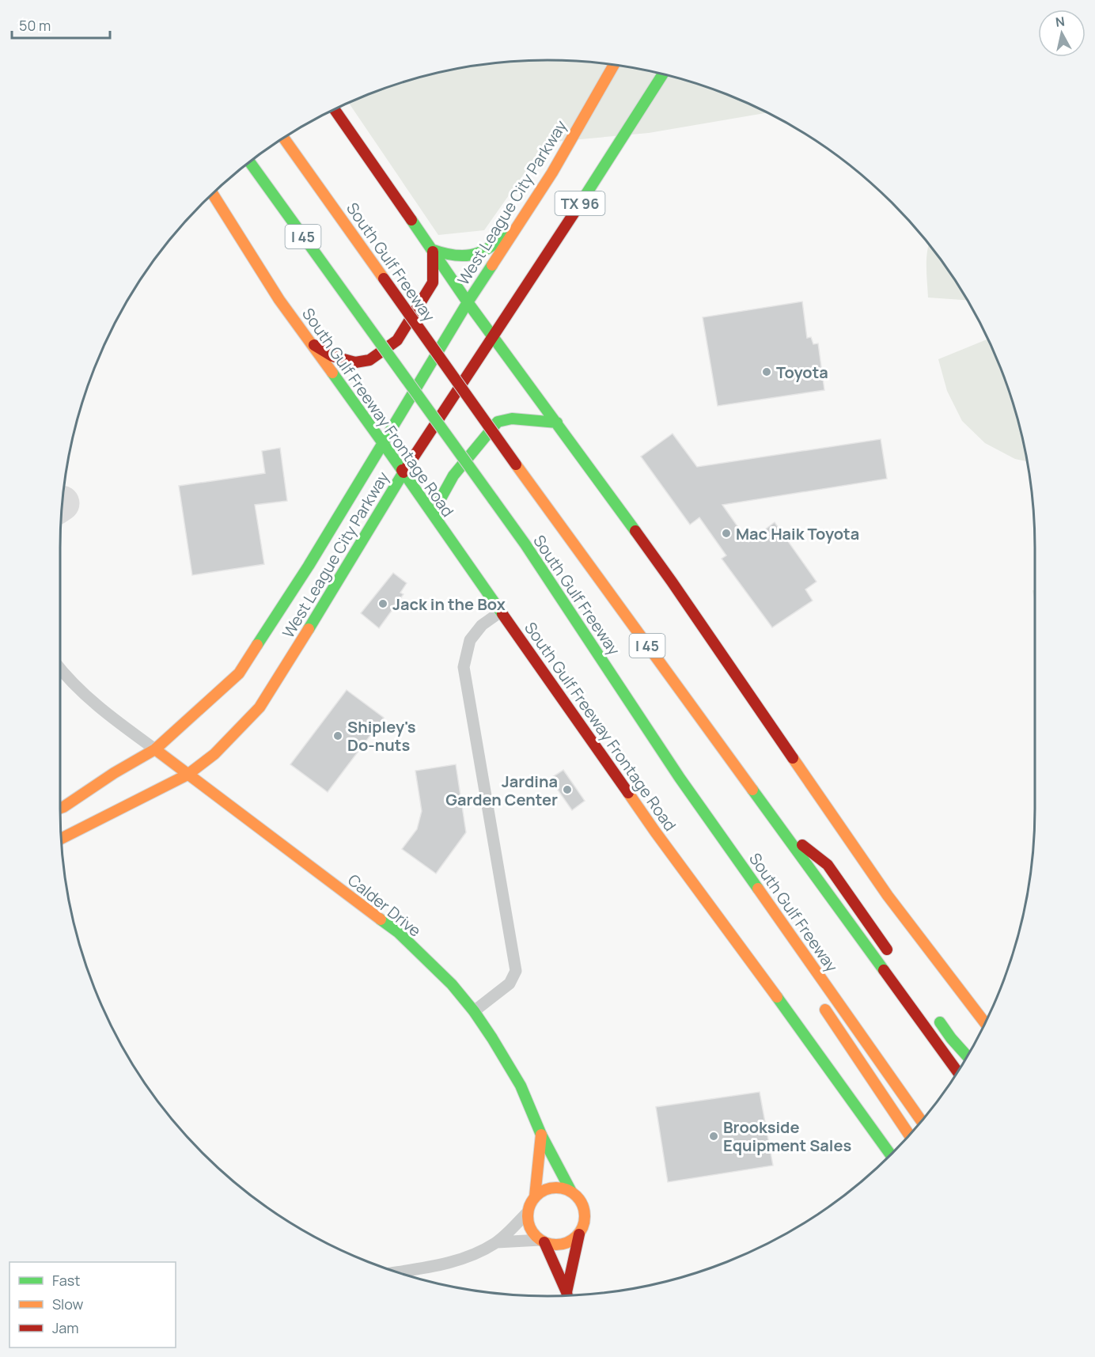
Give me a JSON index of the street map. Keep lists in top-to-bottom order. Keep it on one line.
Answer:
{"streets":{"main road":["West League City Parkway","TX 96","I 45","South Gulf Freeway","South Gulf Freeway Frontage Road","Calder Drive"]},"crossings":[["West League City Parkway","South Gulf Freeway Frontage Road"],["West League City Parkway","Calder Drive"]],"places":["Toyota","Mac Haik Toyota","Jack in the Box","Shipley's Do-nuts","Jardina Garden Center","Brookside Equipment Sales"],"legend":["Fast","Slow","Jam"],"scale_bar":"50 m","north":"top"}
